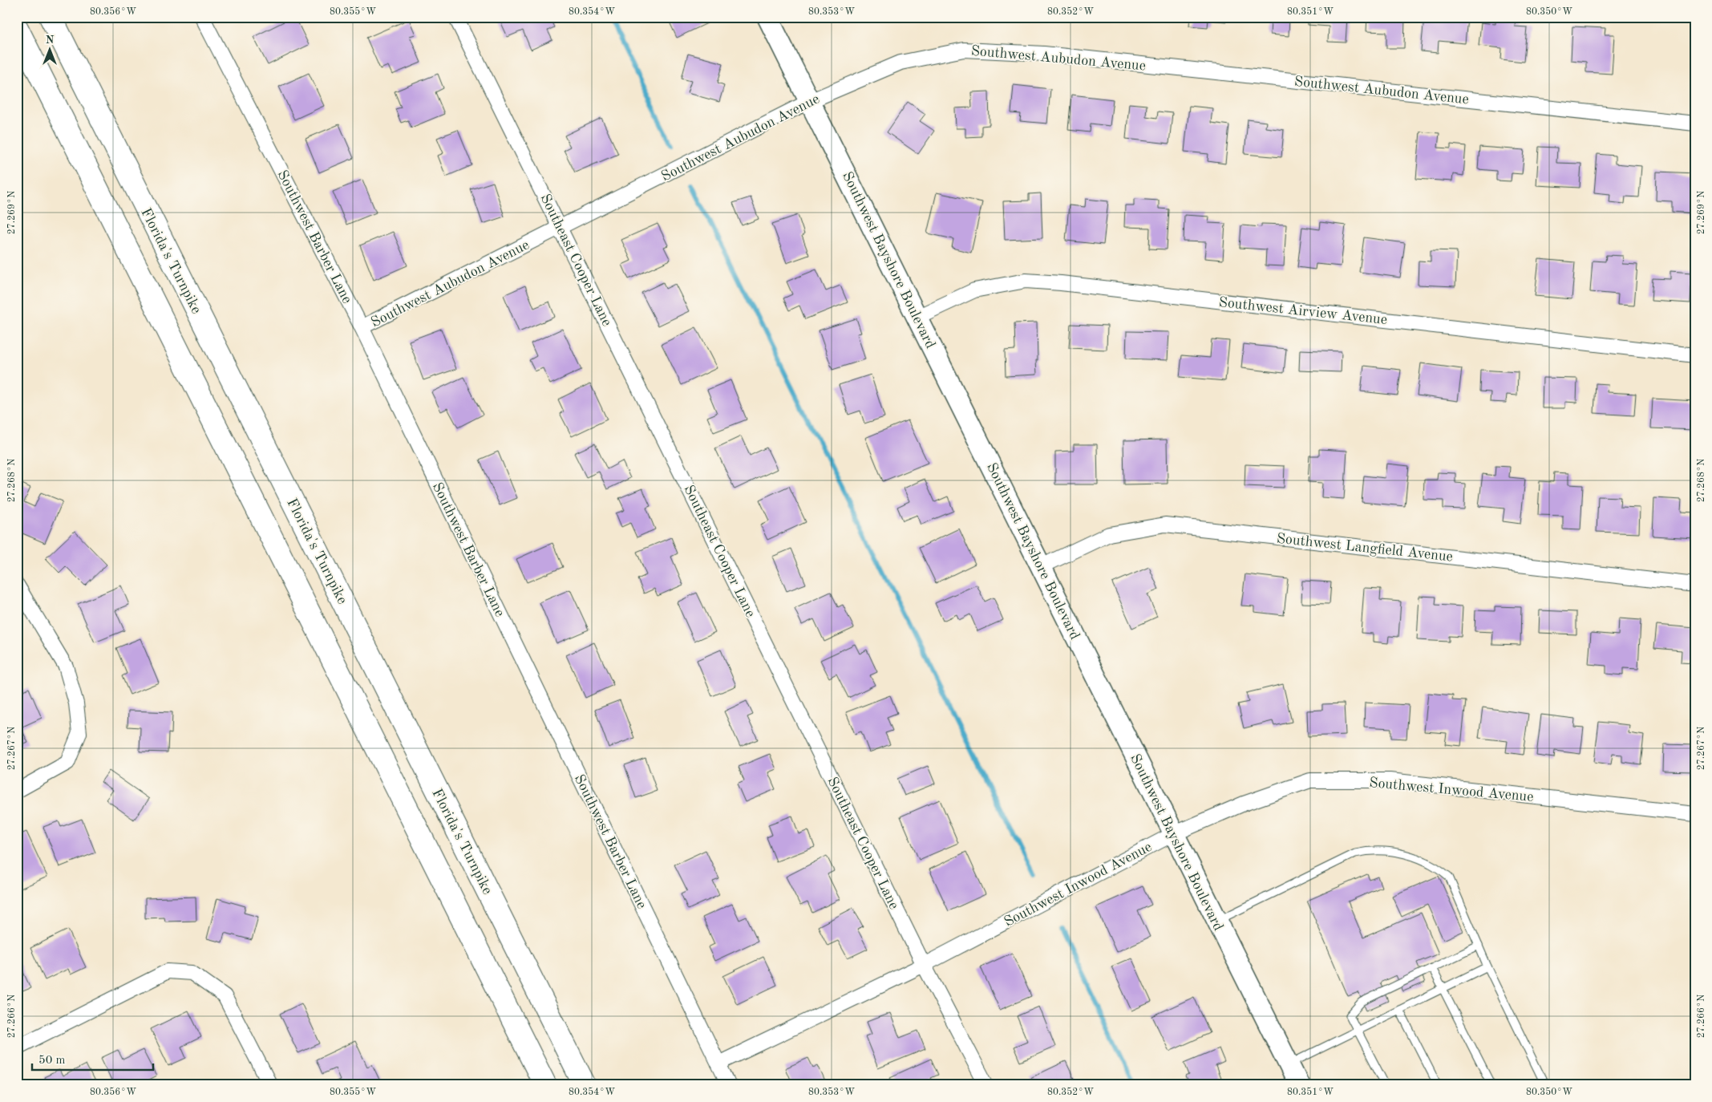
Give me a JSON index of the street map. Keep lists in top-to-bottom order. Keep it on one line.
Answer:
{"streets":{"highway":["Florida's Turnpike"],"street":["Southwest Aubudon Avenue","Southwest Barber Lane","Southeast Cooper Lane","Southwest Bayshore Boulevard","Southwest Airview Avenue","Southwest Langfield Avenue","Southwest Inwood Avenue"]},"crossings":[["Southwest Aubudon Avenue","Southwest Barber Lane"],["Southwest Aubudon Avenue","Southeast Cooper Lane"],["Southwest Aubudon Avenue","Southwest Bayshore Boulevard"],["Southwest Barber Lane","Southwest Inwood Avenue"],["Southeast Cooper Lane","Southwest Inwood Avenue"],["Southwest Bayshore Boulevard","Southwest Airview Avenue"],["Southwest Bayshore Boulevard","Southwest Langfield Avenue"],["Southwest Bayshore Boulevard","Southwest Inwood Avenue"]],"scale_bar":"50 m","north":"top","coordinates":["80.356°W","80.355°W","80.354°W","80.353°W","80.352°W","80.351°W","80.350°W","27.269°N","27.268°N","27.267°N","27.266°N"]}
